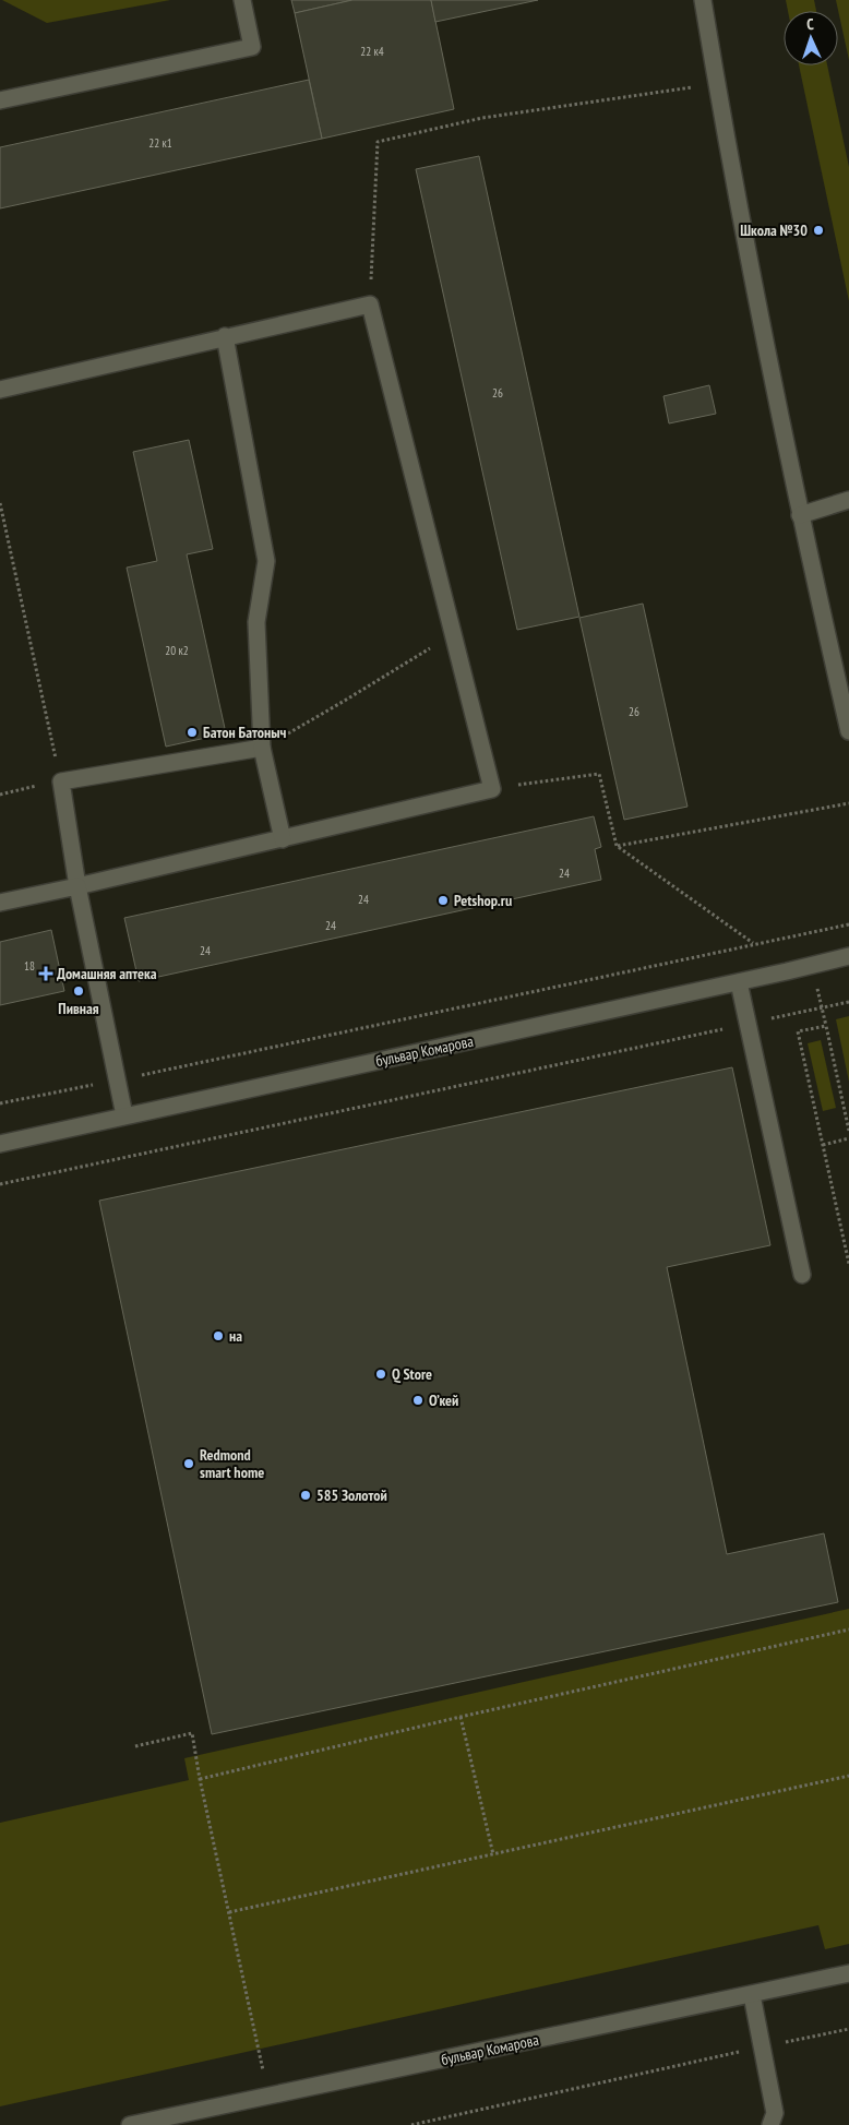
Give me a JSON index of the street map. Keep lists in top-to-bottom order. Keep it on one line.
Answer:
{"streets":{"street":["бульвар Комарова"]},"places":{"other":["Школа №30","Батон Батоныч","Petshop.ru","Пивная","на","Q Store","О’кей","Redmond smart home","585 Золотой"],"health":["Домашняя аптека"]},"house_numbers":["22 к4","22 к1","26","20 к2","26","24","24","24","24","18"],"north":"top"}
